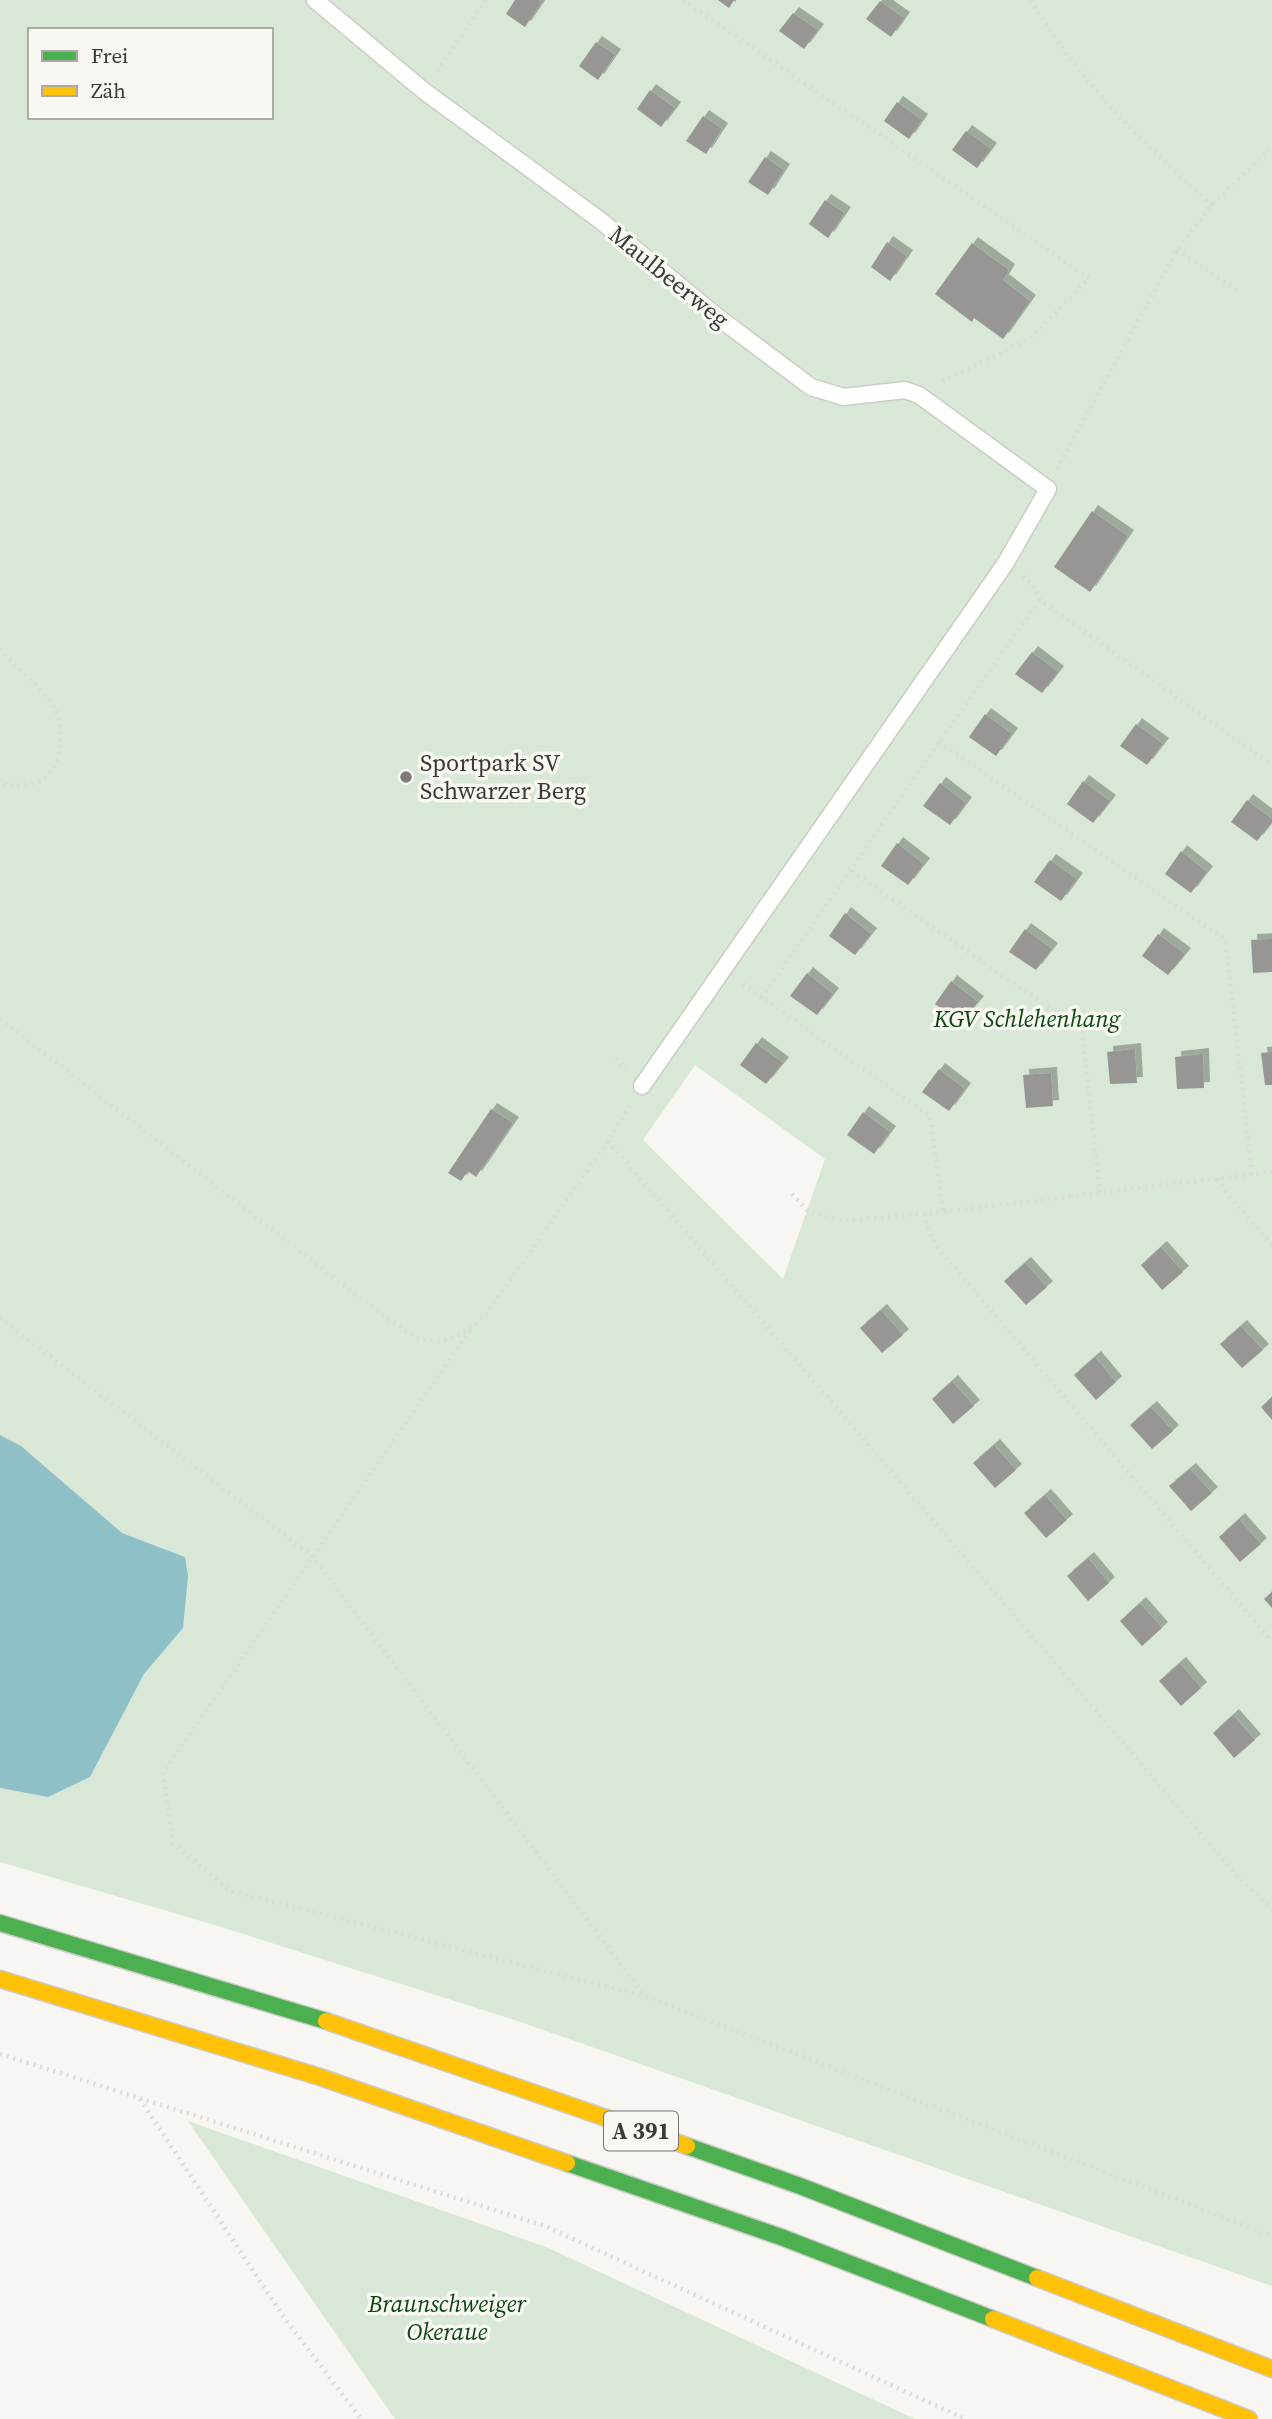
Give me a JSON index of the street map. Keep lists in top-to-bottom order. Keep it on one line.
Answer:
{"streets":{"highway":["A 391"],"lane":["Maulbeerweg"]},"parks":["KGV Schlehenhang","Braunschweiger Okeraue"],"places":["Sportpark SV Schwarzer Berg"],"legend":["Frei","Zäh"]}
